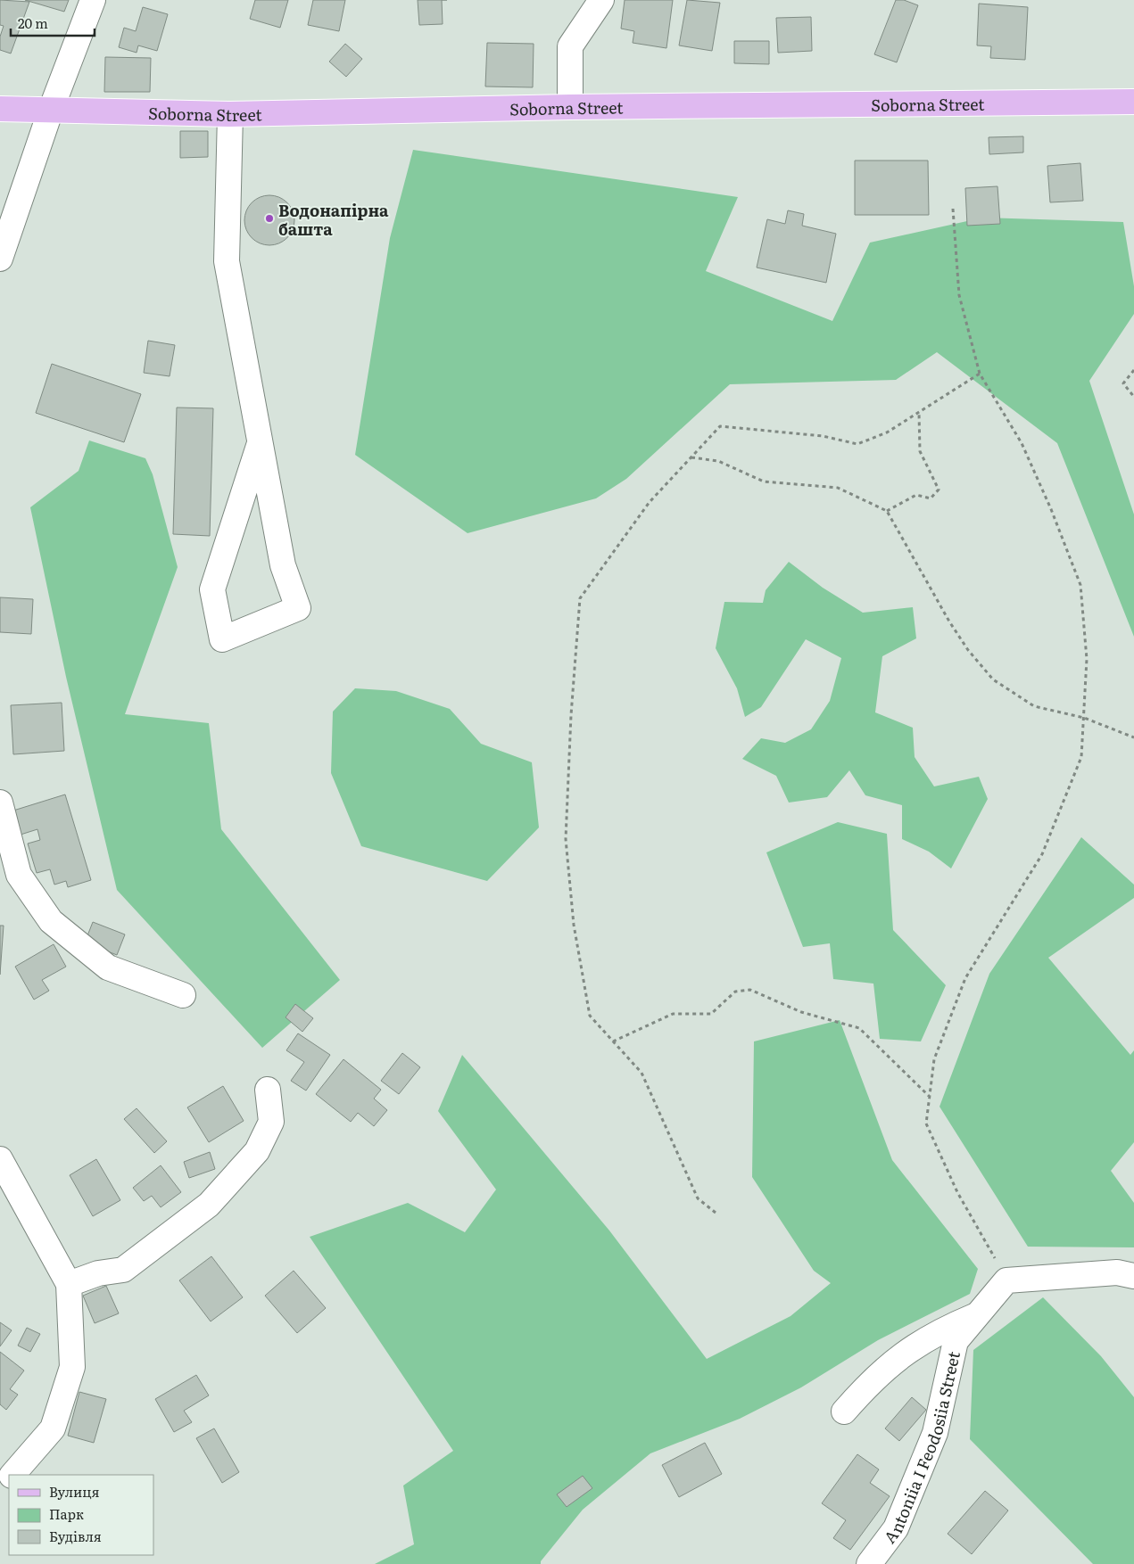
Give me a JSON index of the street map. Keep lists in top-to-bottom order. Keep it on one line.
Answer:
{"streets":{"main road":["Soborna Street"],"street":["Antoniia I Feodosiia Street"]},"places":["Водонапірна башта"],"legend":["Вулиця","Парк","Будівля"],"scale_bar":"20 m"}
